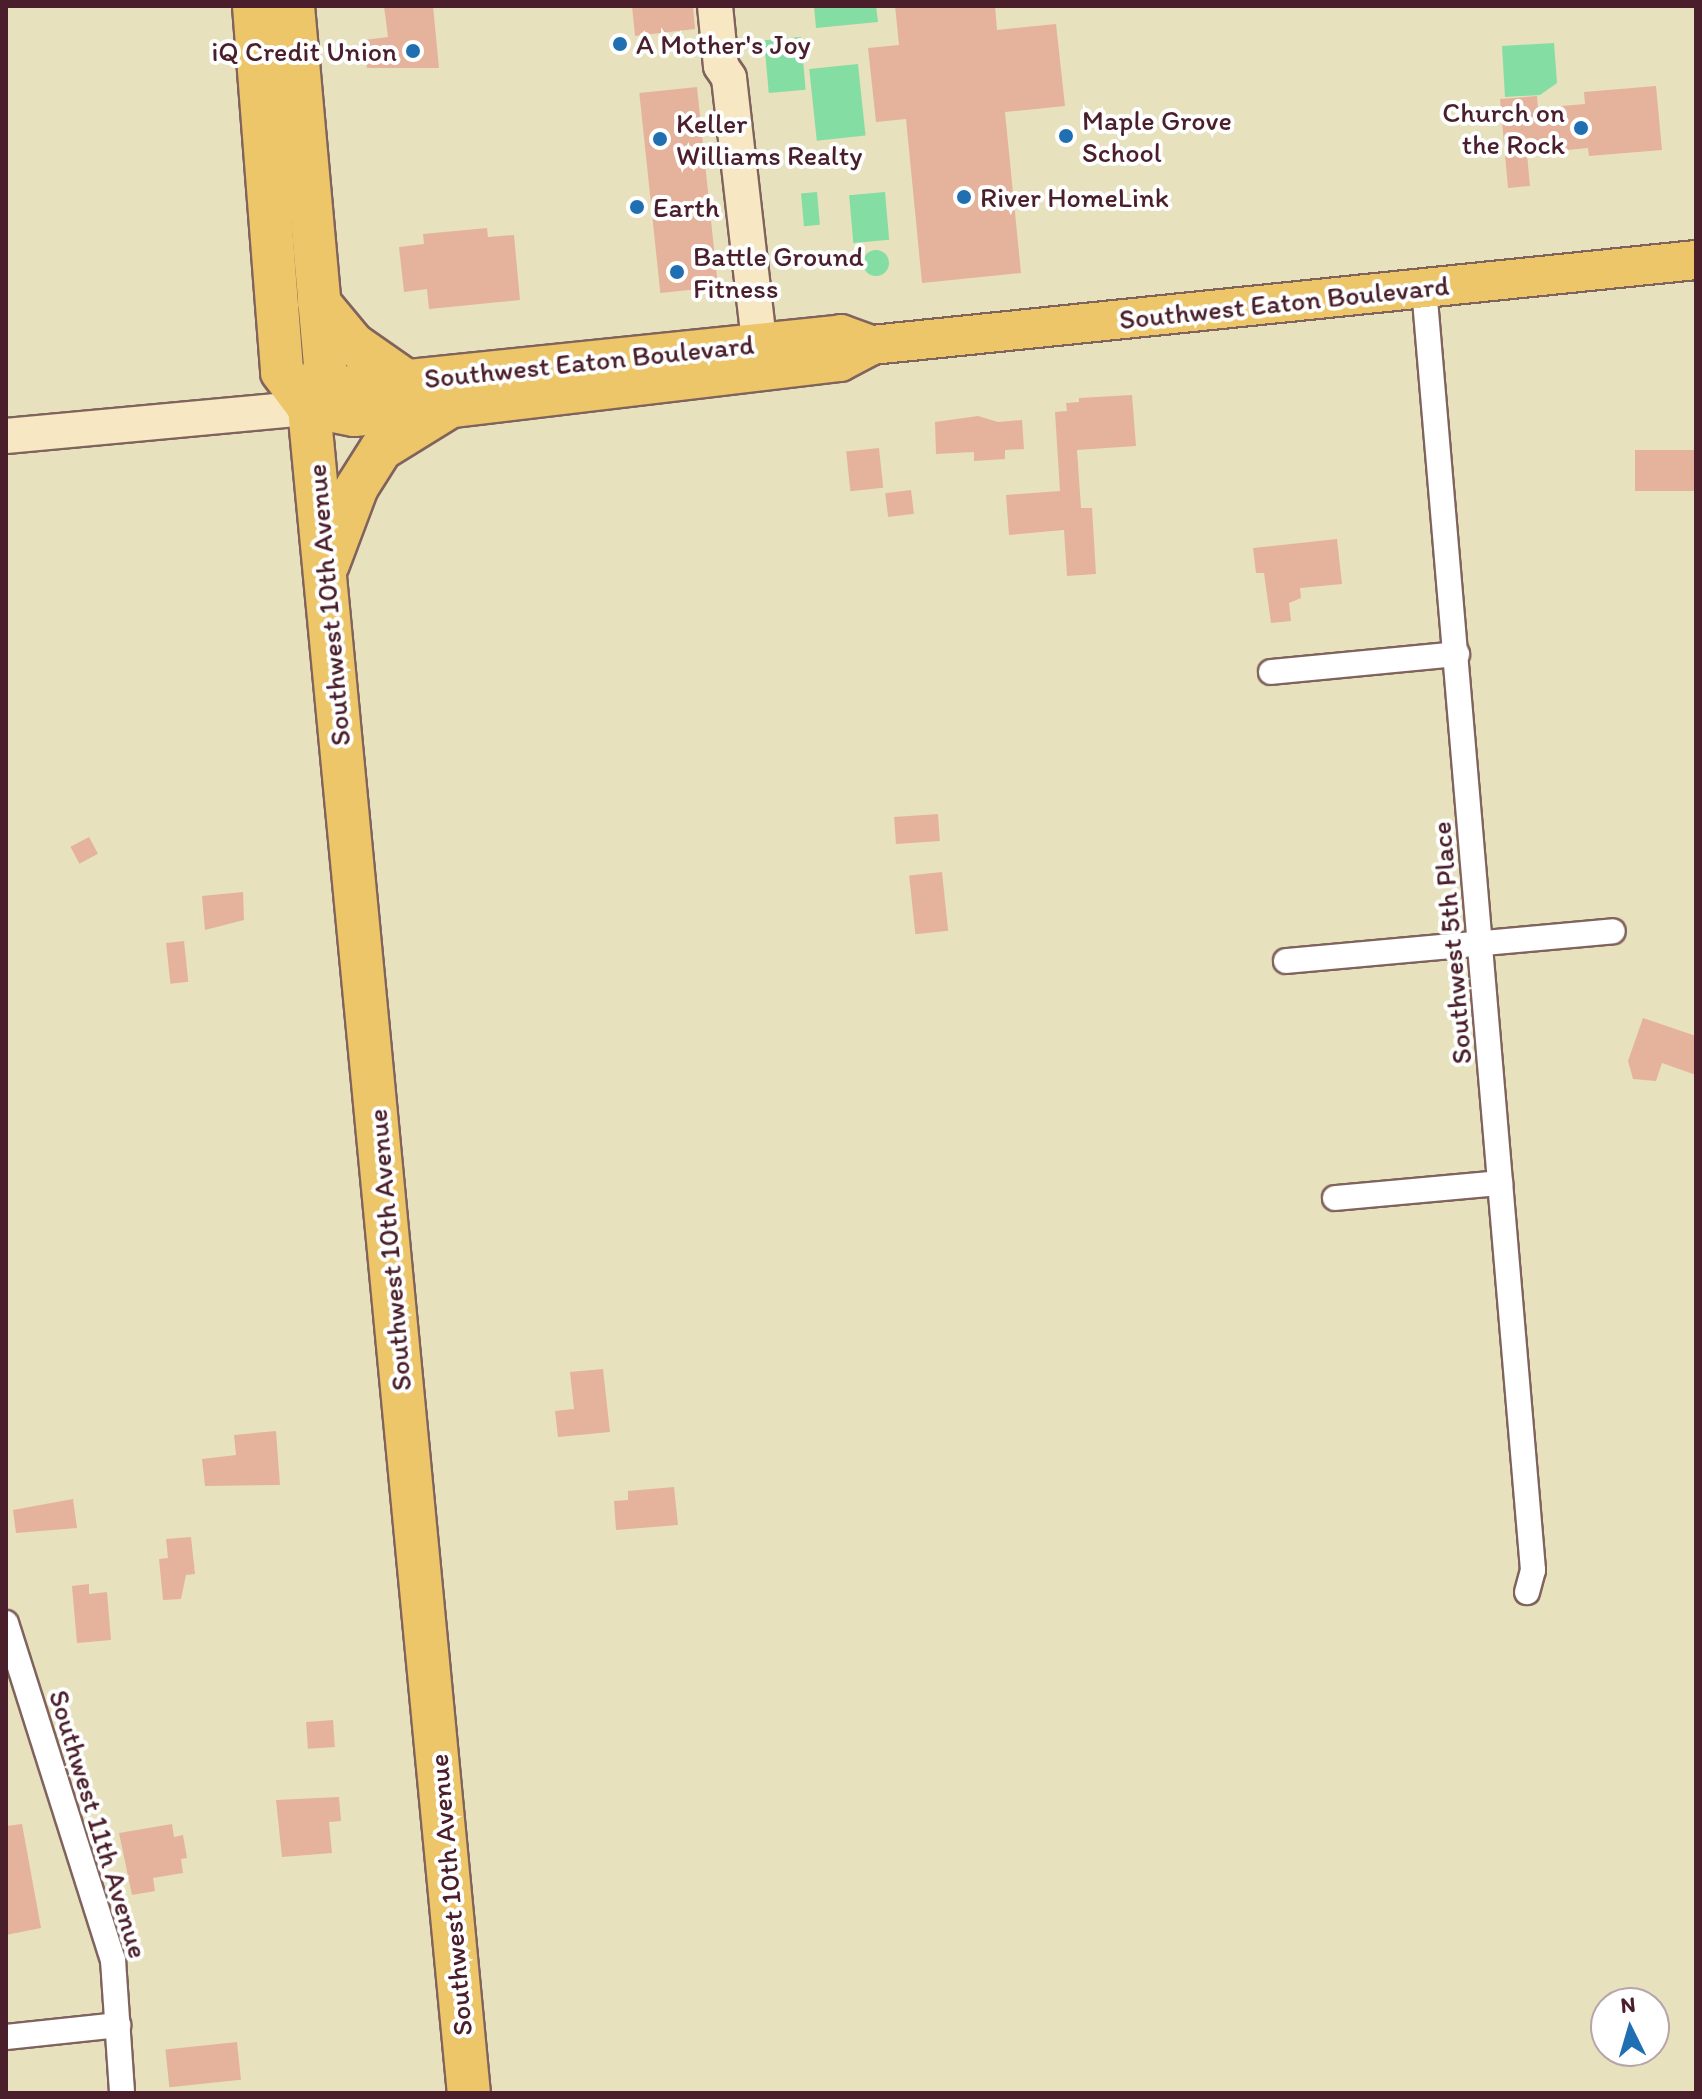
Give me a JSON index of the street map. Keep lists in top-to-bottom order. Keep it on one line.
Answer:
{"streets":{"highway":["Southwest 10th Avenue"],"main road":["Southwest Eaton Boulevard"],"street":["Southwest 5th Place","Southwest 11th Avenue"]},"crossings":[["Southwest Eaton Boulevard","Southwest 10th Avenue"],["Southwest Eaton Boulevard","Southwest 5th Place"]],"places":["A Mother's Joy","iQ Credit Union","Church on the Rock","Maple Grove School","Keller Williams Realty","River HomeLink","Earth","Battle Ground Fitness"],"north":"top"}
